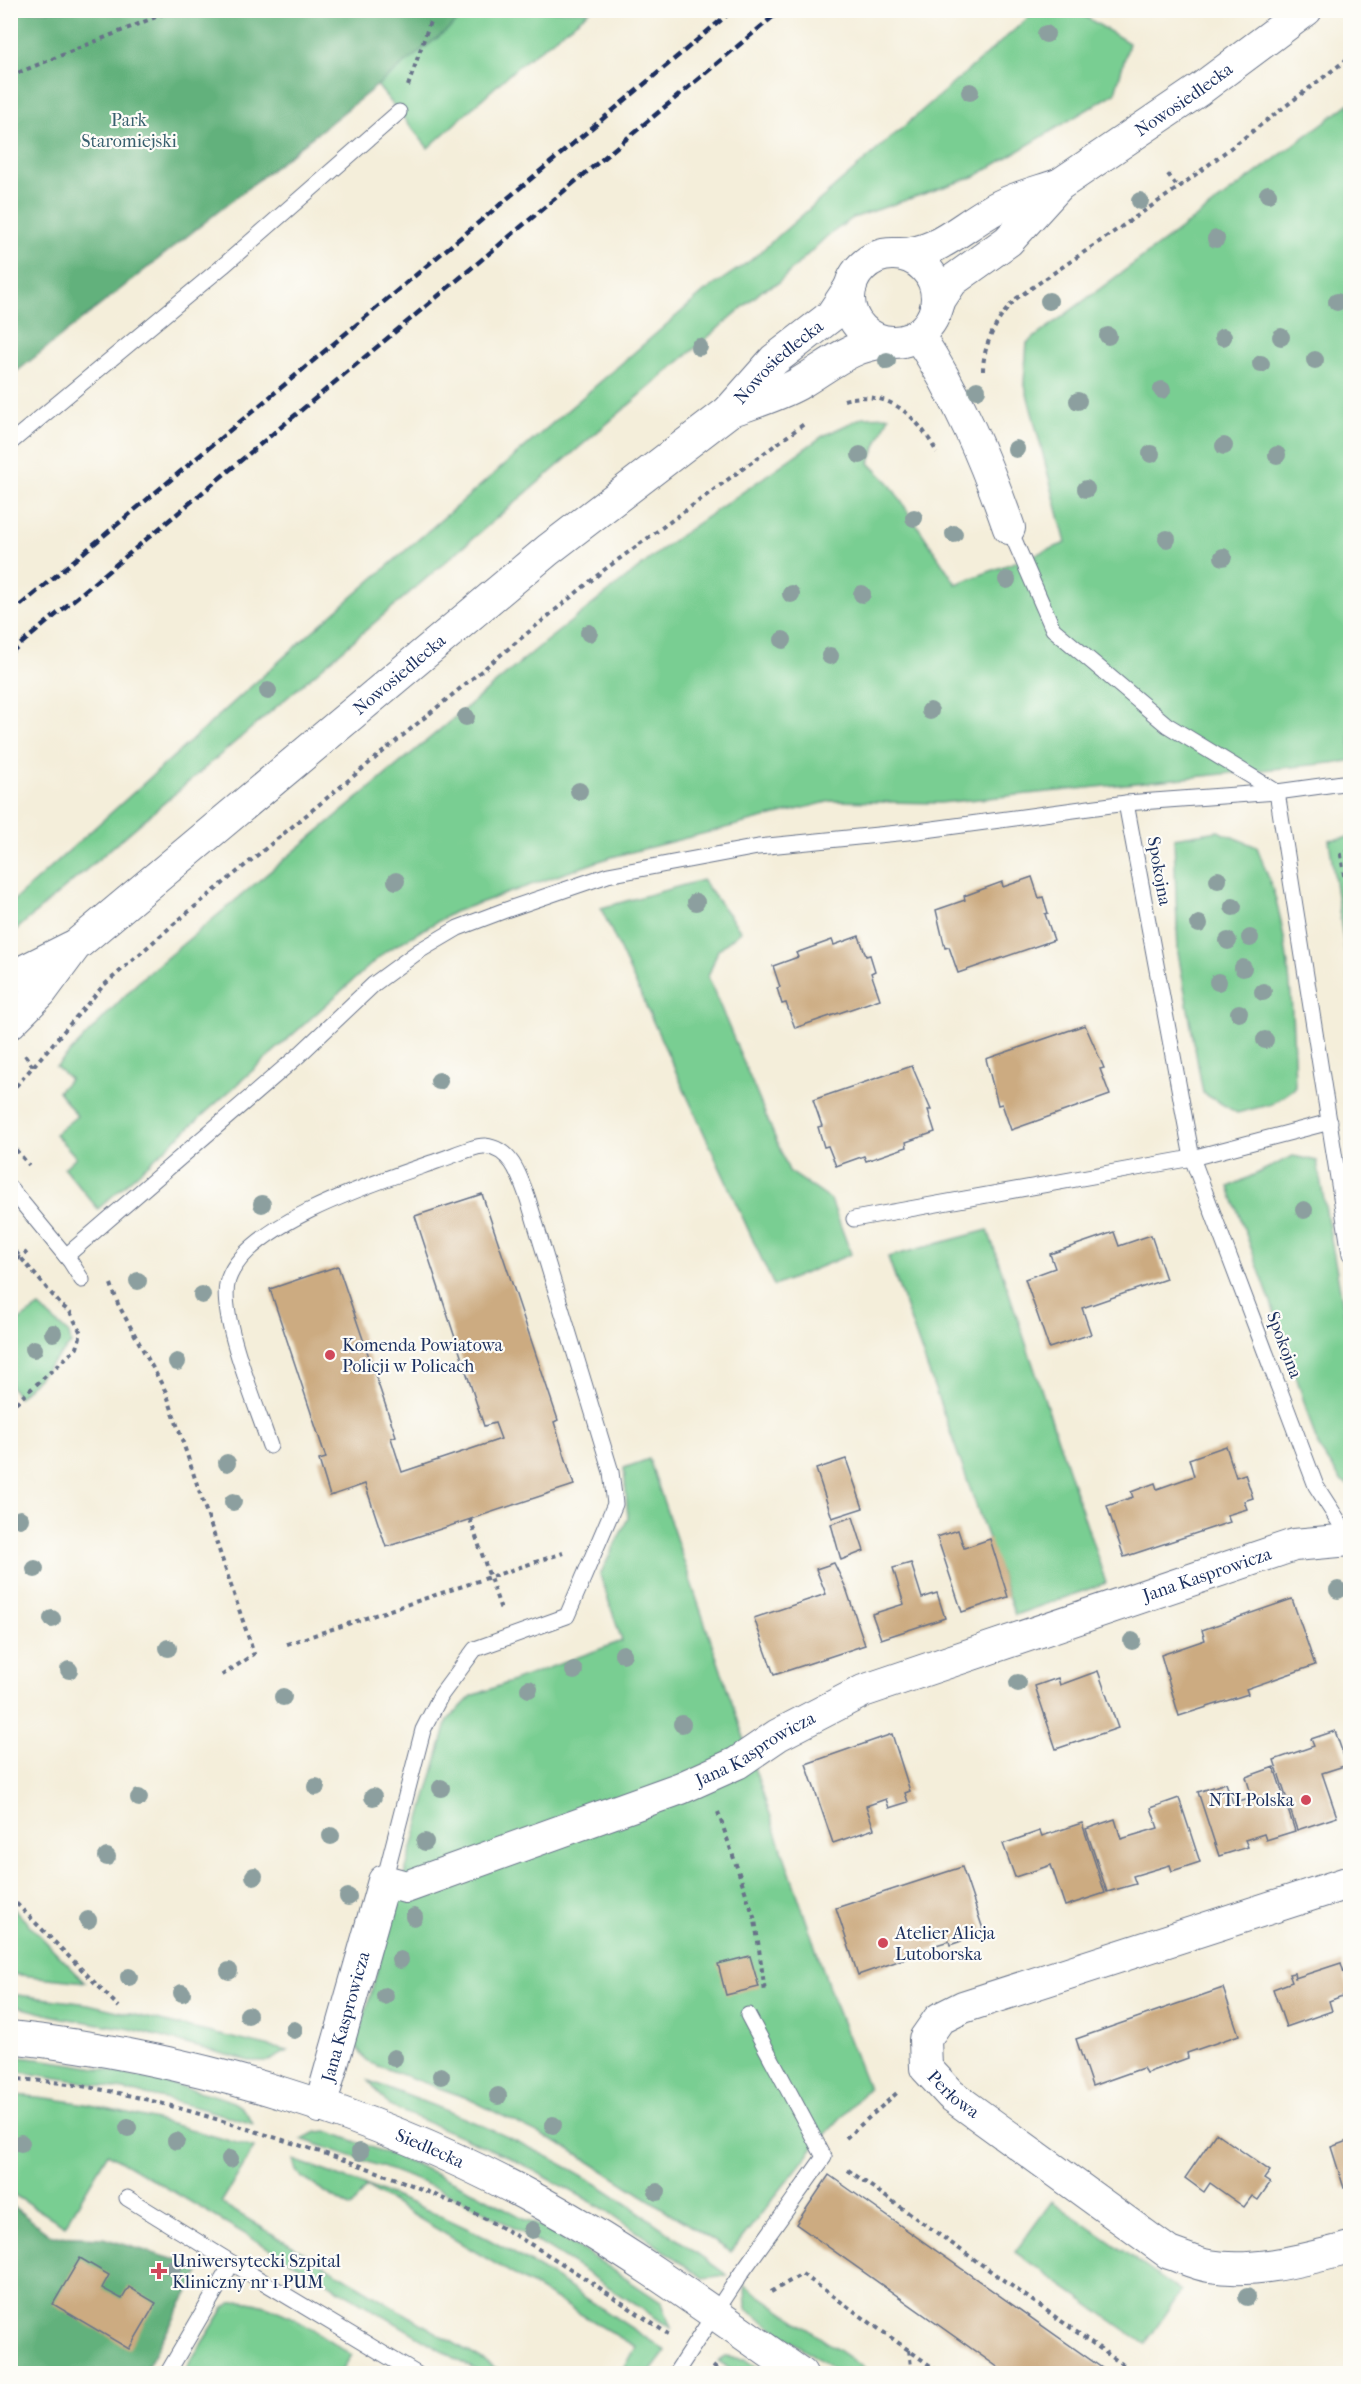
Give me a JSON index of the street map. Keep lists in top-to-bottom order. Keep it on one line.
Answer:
{"streets":{"street":["Nowosiedlecka","Jana Kasprowicza","Perłowa","Siedlecka"],"lane":["Spokojna"]},"crossings":[["Spokojna","Jana Kasprowicza"],["Jana Kasprowicza","Siedlecka"]],"parks":["Park Staromiejski"],"places":{"other":["Komenda Powiatowa Policji w Policach","NTI Polska","Atelier Alicja Lutoborska"],"health":["Uniwersytecki Szpital Kliniczny nr 1 PUM"]}}
